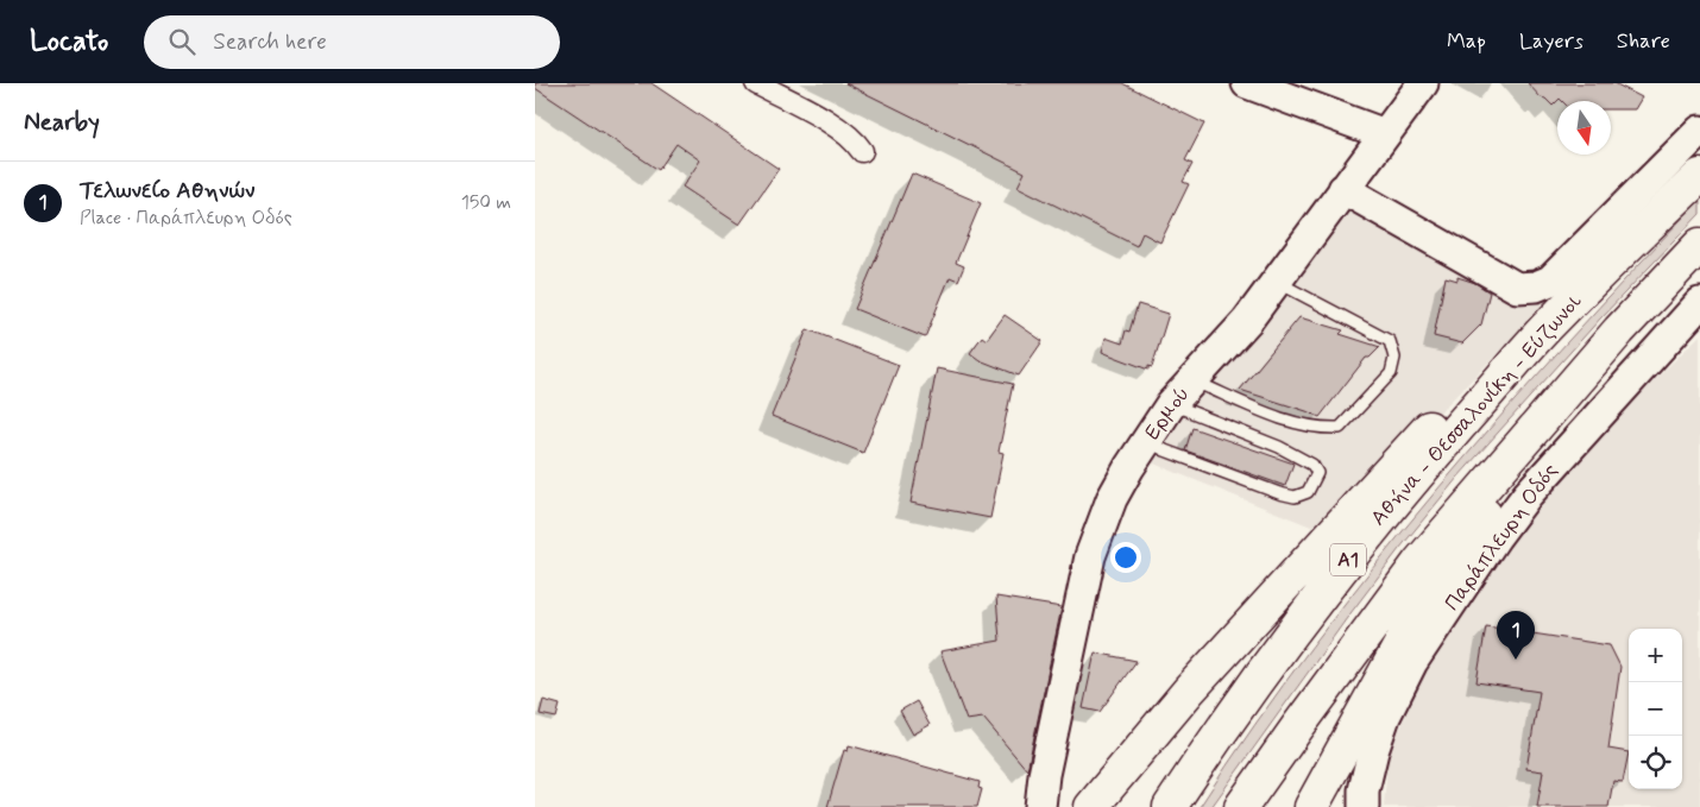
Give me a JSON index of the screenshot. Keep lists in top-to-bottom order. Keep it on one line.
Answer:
{"streets":{"highway":["Αθήνα - Θεσσαλονίκη - Εύζωνοι","Α1"],"street":["Ερμού","Παράπλευρη Οδός"]},"north":"bottom","page":{"header":"Locato","search":"Search here","nav":["Map","Layers","Share"],"heading":"Nearby","list":[{"mark":"1","name":"Τελωνείο Αθηνών","note":"Place · Παράπλευρη Οδός","value":"150 m"}],"pins":"1","map_buttons":["+","−"]}}
